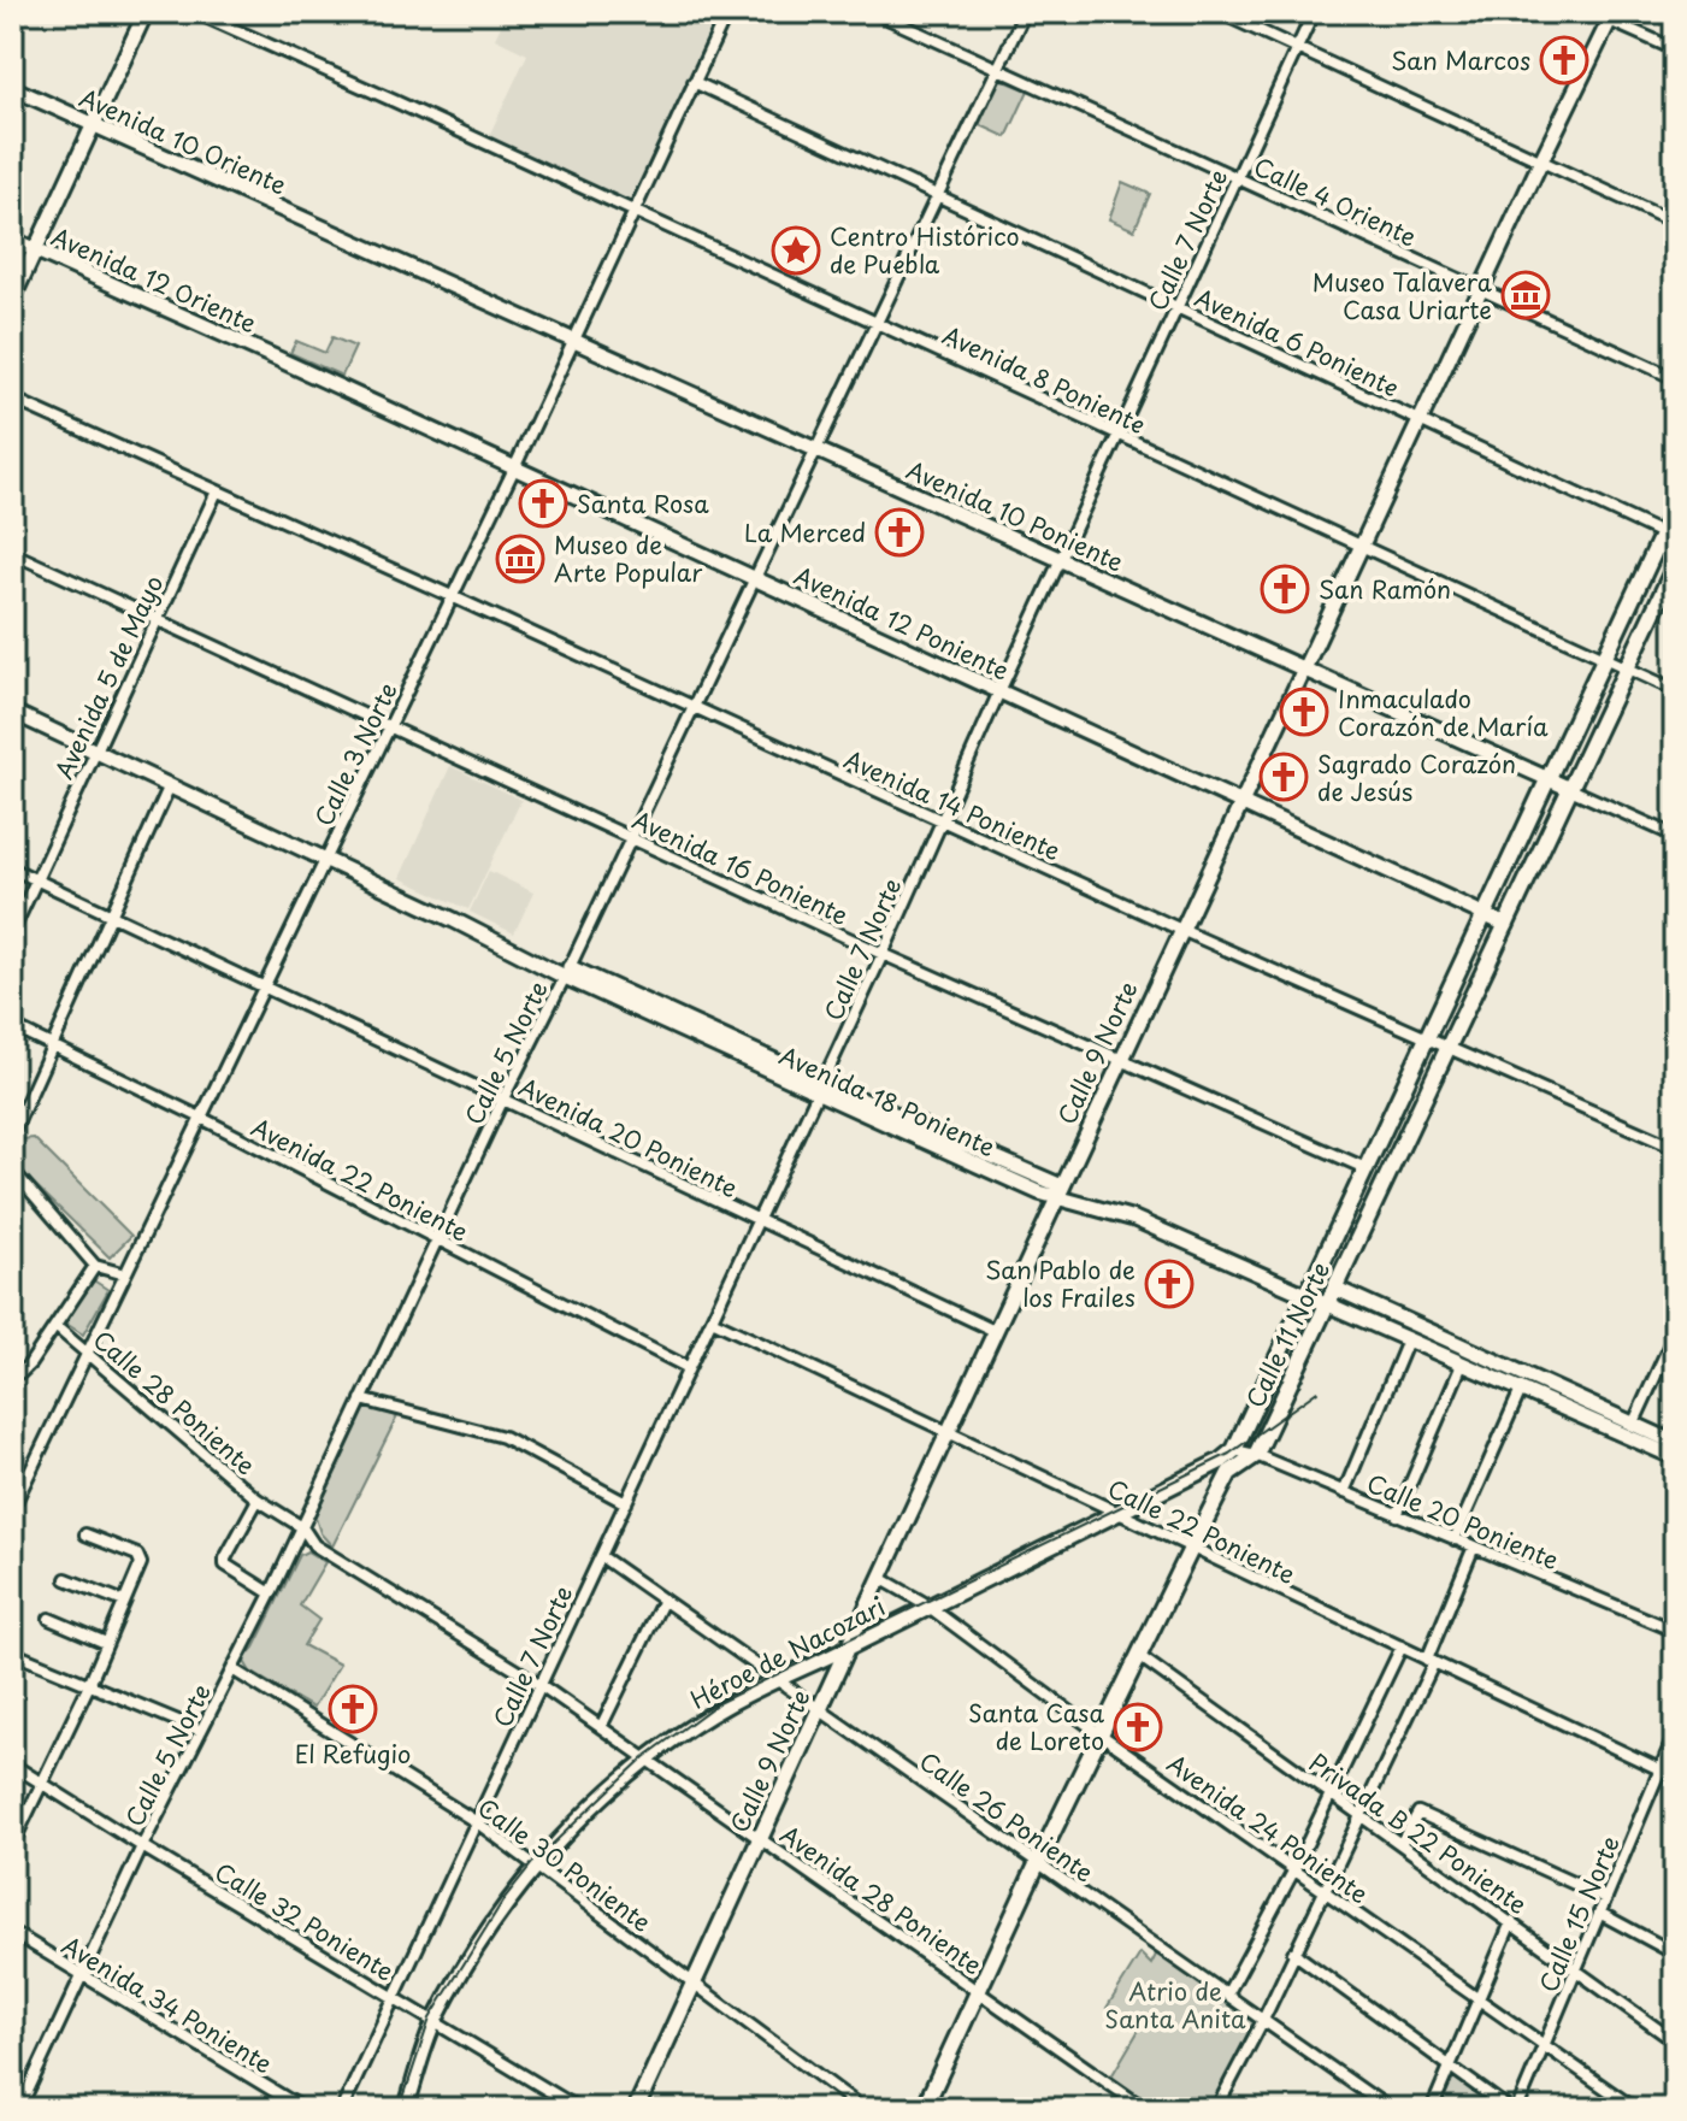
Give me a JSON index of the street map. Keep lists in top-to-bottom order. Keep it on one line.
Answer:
{"streets":{"main road":["Calle 9 Norte","Calle 11 Norte","Héroe de Nacozari"],"street":["Avenida 10 Oriente","Calle 4 Oriente","Calle 7 Norte","Avenida 12 Oriente","Avenida 6 Poniente","Avenida 8 Poniente","Avenida 10 Poniente","Avenida 12 Poniente","Avenida 5 de Mayo","Calle 3 Norte","Avenida 14 Poniente","Avenida 16 Poniente","Calle 5 Norte","Avenida 18 Poniente","Avenida 20 Poniente","Avenida 22 Poniente","Calle 28 Poniente","Calle 20 Poniente","Calle 22 Poniente","Calle 26 Poniente","Avenida 24 Poniente","Privada B 22 Poniente","Calle 30 Poniente","Avenida 28 Poniente","Calle 15 Norte","Calle 32 Poniente","Avenida 34 Poniente"]},"crossings":[["Avenida 10 Oriente","Avenida 10 Poniente"],["Calle 4 Oriente","Calle 7 Norte"],["Calle 4 Oriente","Calle 5 Norte"],["Calle 4 Oriente","Calle 9 Norte"],["Calle 7 Norte","Avenida 6 Poniente"],["Calle 7 Norte","Avenida 8 Poniente"],["Calle 7 Norte","Avenida 10 Poniente"],["Calle 7 Norte","Avenida 12 Poniente"],["Calle 7 Norte","Avenida 14 Poniente"],["Calle 7 Norte","Avenida 16 Poniente"],["Calle 7 Norte","Avenida 18 Poniente"],["Calle 7 Norte","Avenida 20 Poniente"],["Calle 7 Norte","Avenida 22 Poniente"],["Calle 7 Norte","Calle 22 Poniente"],["Calle 7 Norte","Calle 26 Poniente"],["Calle 7 Norte","Calle 30 Poniente"],["Calle 7 Norte","Avenida 28 Poniente"],["Calle 7 Norte","Calle 32 Poniente"],["Avenida 12 Oriente","Avenida 12 Poniente"],["Avenida 6 Poniente","Calle 3 Norte"],["Avenida 6 Poniente","Calle 5 Norte"],["Avenida 6 Poniente","Calle 9 Norte"],["Avenida 6 Poniente","Calle 11 Norte"],["Avenida 8 Poniente","Calle 3 Norte"],["Avenida 8 Poniente","Calle 5 Norte"],["Avenida 8 Poniente","Calle 9 Norte"],["Avenida 8 Poniente","Calle 11 Norte"],["Avenida 10 Poniente","Calle 3 Norte"],["Avenida 10 Poniente","Calle 5 Norte"],["Avenida 10 Poniente","Calle 9 Norte"],["Avenida 10 Poniente","Calle 11 Norte"],["Avenida 12 Poniente","Calle 3 Norte"],["Avenida 12 Poniente","Calle 5 Norte"],["Avenida 12 Poniente","Calle 9 Norte"],["Avenida 12 Poniente","Calle 11 Norte"],["Avenida 5 de Mayo","Avenida 14 Poniente"],["Avenida 5 de Mayo","Avenida 16 Poniente"],["Avenida 5 de Mayo","Avenida 18 Poniente"],["Avenida 5 de Mayo","Avenida 20 Poniente"],["Calle 3 Norte","Avenida 14 Poniente"],["Calle 3 Norte","Avenida 16 Poniente"],["Calle 3 Norte","Avenida 18 Poniente"],["Calle 3 Norte","Avenida 20 Poniente"],["Calle 3 Norte","Avenida 22 Poniente"],["Calle 3 Norte","Calle 28 Poniente"],["Avenida 14 Poniente","Calle 5 Norte"],["Avenida 14 Poniente","Calle 9 Norte"],["Avenida 14 Poniente","Calle 11 Norte"],["Avenida 16 Poniente","Calle 5 Norte"],["Avenida 16 Poniente","Calle 9 Norte"],["Avenida 16 Poniente","Calle 11 Norte"],["Calle 5 Norte","Avenida 18 Poniente"],["Calle 5 Norte","Avenida 20 Poniente"],["Calle 5 Norte","Avenida 22 Poniente"],["Calle 5 Norte","Calle 28 Poniente"],["Calle 5 Norte","Calle 30 Poniente"],["Calle 5 Norte","Avenida 28 Poniente"],["Calle 5 Norte","Calle 32 Poniente"],["Calle 5 Norte","Avenida 34 Poniente"],["Calle 9 Norte","Avenida 18 Poniente"],["Calle 9 Norte","Avenida 20 Poniente"],["Calle 9 Norte","Calle 22 Poniente"],["Calle 9 Norte","Héroe de Nacozari"],["Calle 9 Norte","Calle 26 Poniente"],["Calle 9 Norte","Avenida 24 Poniente"],["Calle 9 Norte","Calle 30 Poniente"],["Calle 9 Norte","Avenida 28 Poniente"],["Avenida 18 Poniente","Calle 11 Norte"],["Calle 11 Norte","Calle 20 Poniente"],["Calle 11 Norte","Calle 22 Poniente"],["Calle 11 Norte","Héroe de Nacozari"],["Calle 11 Norte","Calle 26 Poniente"],["Calle 11 Norte","Avenida 24 Poniente"],["Calle 11 Norte","Privada B 22 Poniente"],["Calle 11 Norte","Avenida 28 Poniente"],["Calle 28 Poniente","Avenida 28 Poniente"],["Calle 20 Poniente","Héroe de Nacozari"],["Calle 22 Poniente","Héroe de Nacozari"],["Calle 22 Poniente","Calle 15 Norte"],["Héroe de Nacozari","Calle 26 Poniente"],["Héroe de Nacozari","Avenida 24 Poniente"],["Héroe de Nacozari","Calle 30 Poniente"],["Héroe de Nacozari","Avenida 28 Poniente"],["Héroe de Nacozari","Calle 32 Poniente"],["Avenida 24 Poniente","Calle 15 Norte"],["Privada B 22 Poniente","Calle 15 Norte"]],"parks":["Atrio de Santa Anita"],"places":{"church":["San Marcos","Santa Rosa","La Merced","San Ramón","Inmaculado Corazón de María","Sagrado Corazón de Jesús","San Pablo de los Frailes","El Refugio","Santa Casa de Loreto"],"place":["Centro Histórico de Puebla"],"museum":["Museo Talavera Casa Uriarte","Museo de Arte Popular"]}}
